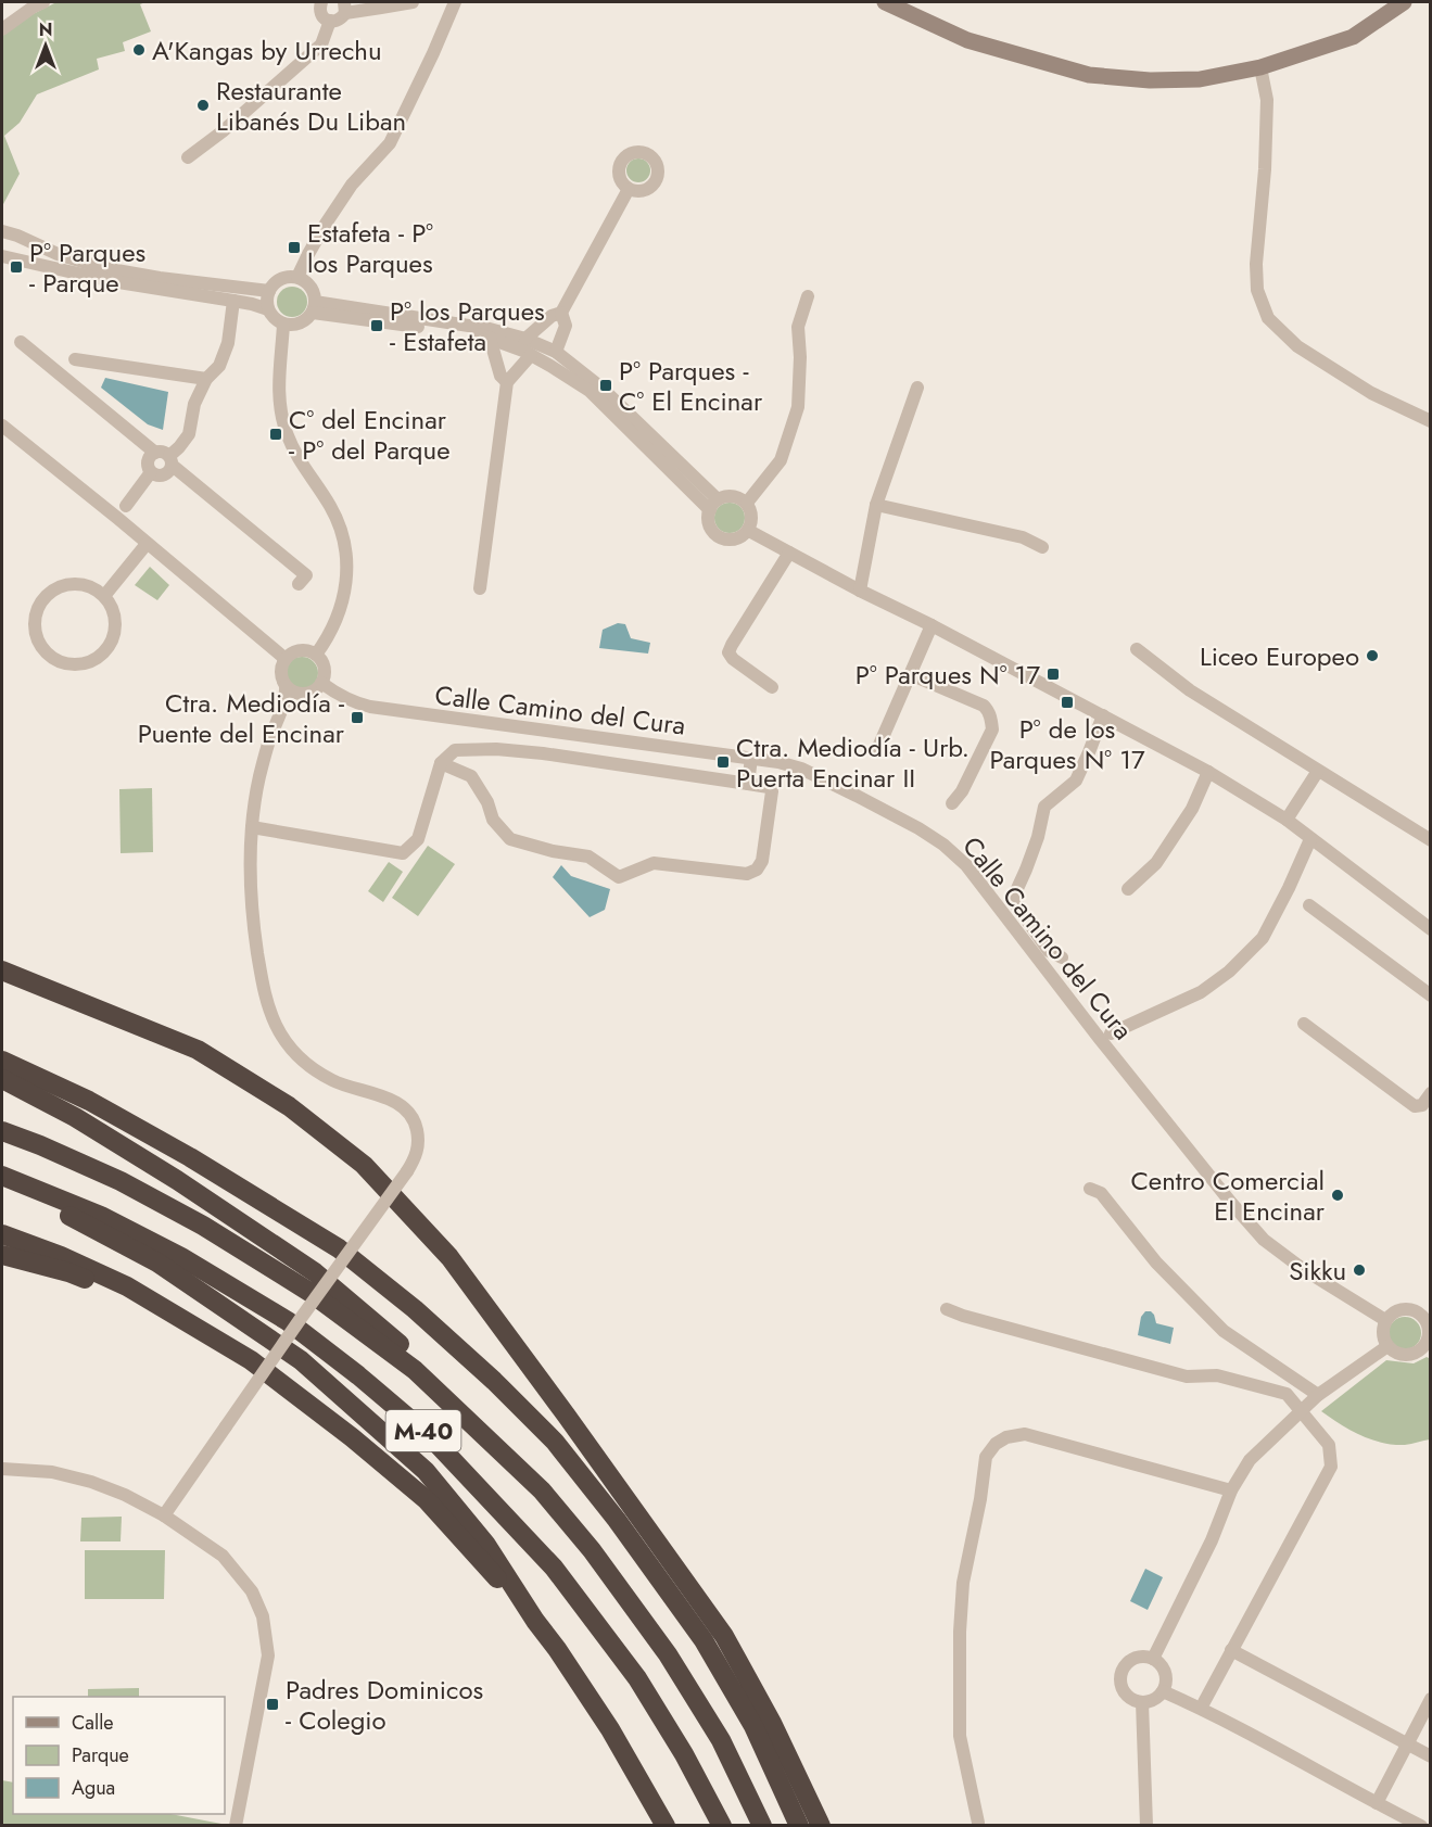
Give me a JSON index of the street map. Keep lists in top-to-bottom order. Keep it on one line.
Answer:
{"streets":{"highway":["M-40"],"street":["Calle Camino del Cura"]},"places":{"other":["A'Kangas by Urrechu","Restaurante Libanés Du Liban","Liceo Europeo","Centro Comercial El Encinar","Sikku"],"transit":["Estafeta - Pº los Parques","Pº Parques - Parque","Pº los Parques - Estafeta","Pº Parques - Cº El Encinar","Cº del Encinar - Pº del Parque","Pº Parques Nº 17","Pº de los Parques Nº 17","Ctra. Mediodía - Puente del Encinar","Ctra. Mediodía - Urb. Puerta Encinar II","Padres Dominicos - Colegio"]},"legend":["Calle","Parque","Agua"],"north":"top"}
